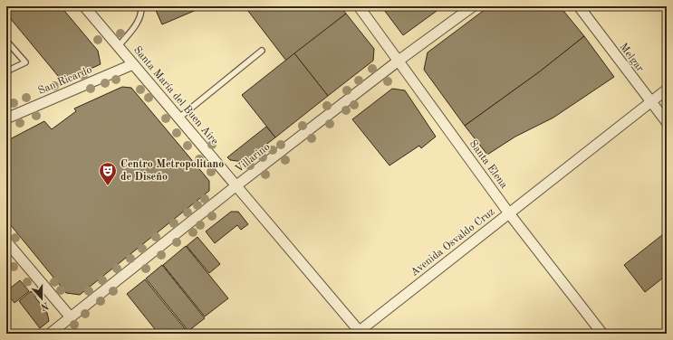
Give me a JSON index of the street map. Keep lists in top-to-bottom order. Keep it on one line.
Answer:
{"streets":{"street":["Melgar","San Ricardo","Santa María del Buen Aire","Villarino","Santa Elena","Avenida Osvaldo Cruz"]},"crossings":[["Melgar","Avenida Osvaldo Cruz"],["San Ricardo","Santa María del Buen Aire"],["Santa María del Buen Aire","Villarino"],["Santa María del Buen Aire","Avenida Osvaldo Cruz"],["Villarino","Santa Elena"],["Santa Elena","Avenida Osvaldo Cruz"]],"places":{"theatre":["Centro Metropolitano de Diseño"]},"north":"bottom"}
